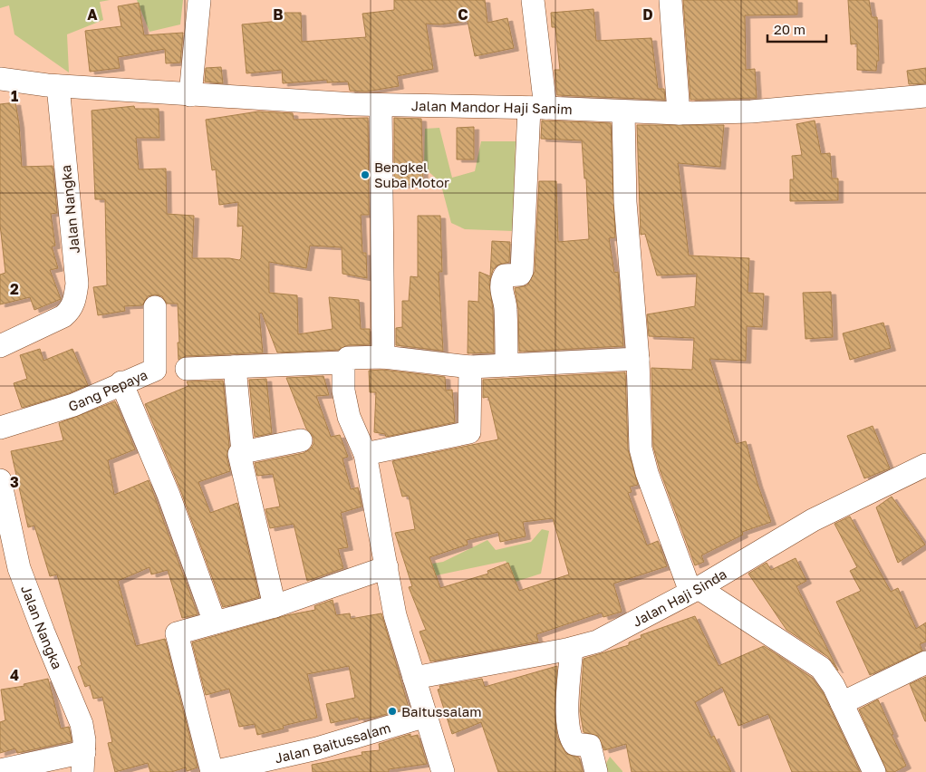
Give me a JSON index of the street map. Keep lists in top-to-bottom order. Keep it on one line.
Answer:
{"streets":{"street":["Jalan Mandor Haji Sanim","Jalan Nangka","Gang Pepaya","Jalan Haji Sinda","Jalan Baitussalam"]},"crossings":[["Jalan Mandor Haji Sanim","Jalan Nangka"]],"places":["Bengkel Suba Motor","Baitussalam"],"scale_bar":"20 m","grid":{"columns":["A","B","C","D"],"rows":["1","2","3","4"]}}
